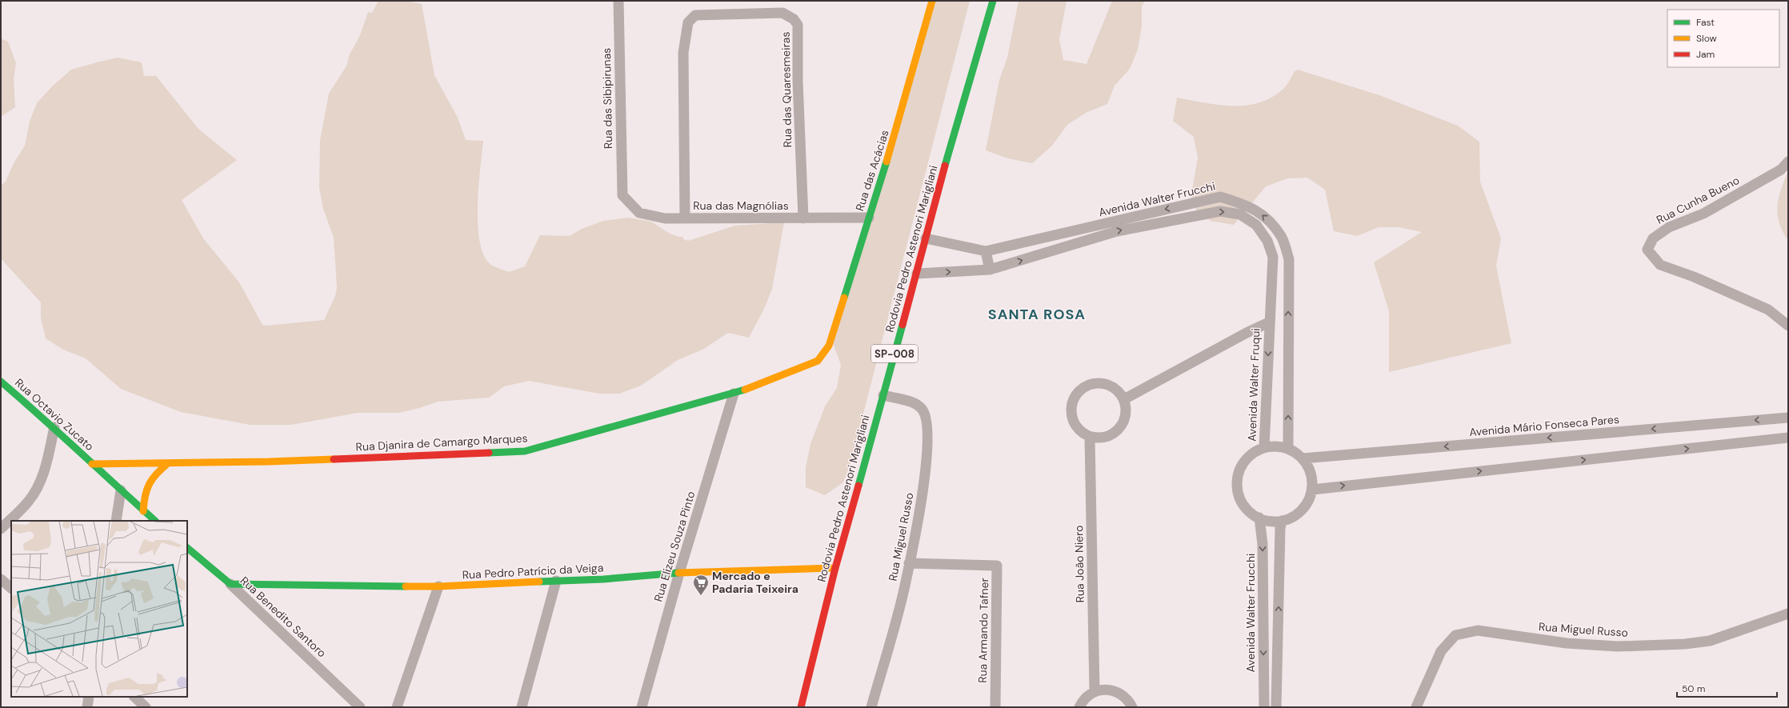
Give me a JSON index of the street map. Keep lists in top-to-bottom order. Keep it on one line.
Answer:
{"streets":{"street":["Rua das Quaresmeiras","Rua das Sibipirunas","Rua das Acácias","Avenida Walter Frucchi","Rua Cunha Bueno","Rua das Magnólias","Rodovia Pedro Astenori Marigliani","SP-008","Avenida Walter Fruqui","Rua Octavio Zucato","Avenida Mário Fonseca Pares","Rua Djanira de Camargo Marques","Rua Miguel Russo","Rua Elizeu Souza Pinto","Rua João Niero","Rua Pedro Patrício da Veiga","Rua Benedito Santoro","Rua Armando Tafner"]},"crossings":[["Rua das Quaresmeiras","Rua das Magnólias"],["Rua das Sibipirunas","Rua das Magnólias"],["Rua das Acácias","Rua das Magnólias"],["Rua das Acácias","Rua Djanira de Camargo Marques"],["Avenida Walter Frucchi","Rodovia Pedro Astenori Marigliani"],["Avenida Walter Frucchi","Avenida Walter Fruqui"],["Avenida Walter Frucchi","Avenida Mário Fonseca Pares"],["Rodovia Pedro Astenori Marigliani","Rua Miguel Russo"],["Rodovia Pedro Astenori Marigliani","Rua Pedro Patrício da Veiga"],["Avenida Walter Fruqui","Avenida Mário Fonseca Pares"],["Rua Octavio Zucato","Rua Djanira de Camargo Marques"],["Rua Djanira de Camargo Marques","Rua Elizeu Souza Pinto"],["Rua Miguel Russo","Rua Armando Tafner"],["Rua Elizeu Souza Pinto","Rua Pedro Patrício da Veiga"],["Rua Pedro Patrício da Veiga","Rua Benedito Santoro"]],"one_way":["Avenida Walter Fruqui"],"districts":["SANTA ROSA"],"places":{"supermarket":["Mercado e Padaria Teixeira"]},"legend":["Fast","Slow","Jam"],"scale_bar":"50 m"}
